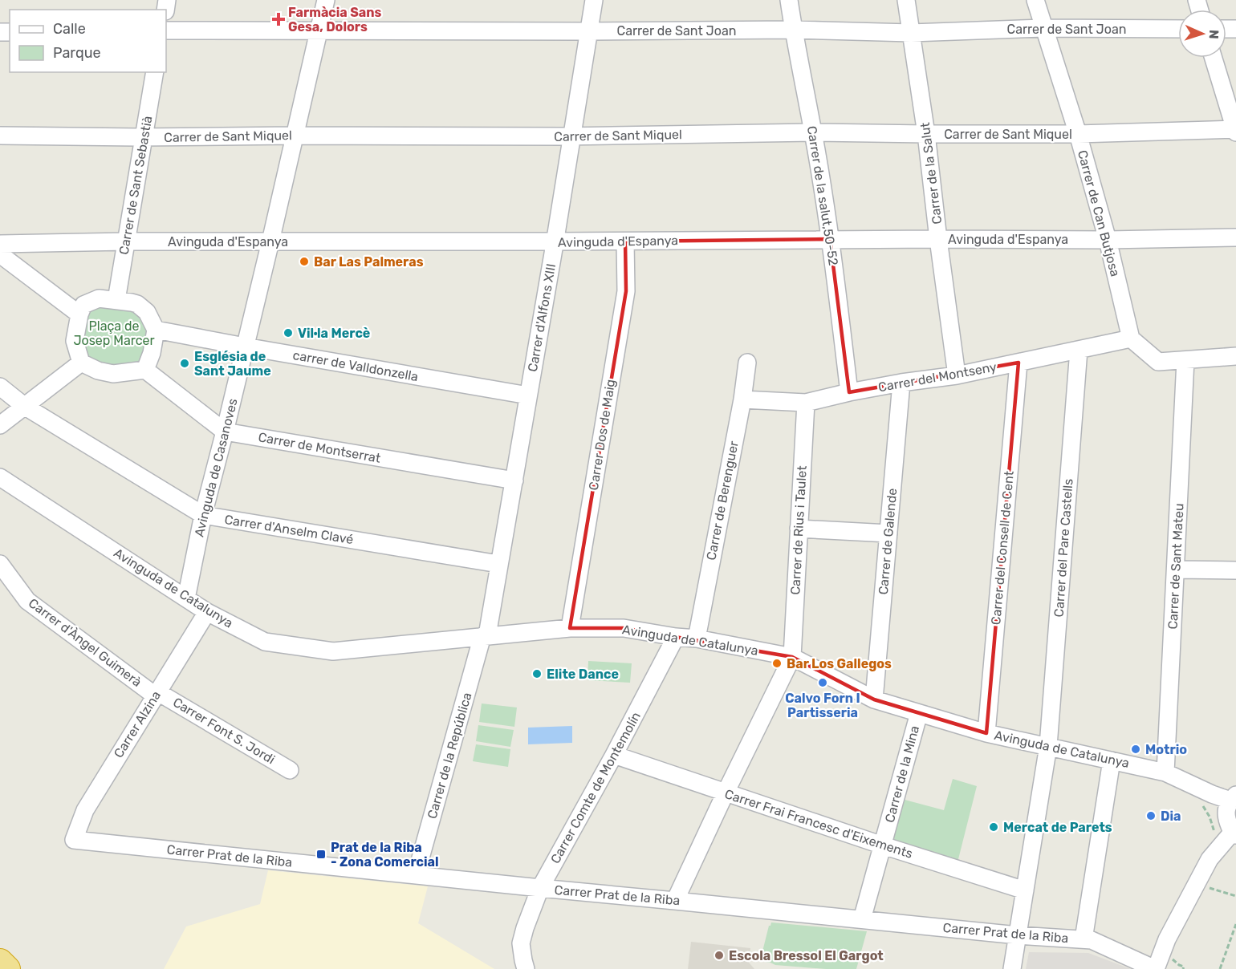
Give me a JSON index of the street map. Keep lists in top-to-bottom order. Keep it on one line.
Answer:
{"streets":{"street":["Carrer de Sant Joan","Carrer de Sant Miquel","Carrer de la Salut","Carrer de Sant Sebastià","Carrer de la salut,50-52","Carrer de Can Butjosa","Avinguda d'Espanya","Carrer d'Alfons XIII","carrer de Valldonzella","Carrer del Montseny","Carrer Dos de Maig","Carrer de Montserrat","Avinguda de Casanoves","Carrer de Berenguer","Carrer d'Anselm Clavé","Carrer de Rius i Taulet","Carrer de Galende","Carrer del Consell de Cent","Carrer del Pare Castells","Carrer de Sant Mateu","Avinguda de Catalunya","Carrer d'Àngel Guimerà","Carrer Alzina","Carrer Font S. Jordi","Carrer de la República","Carrer de la Mina","Carrer Comte de Montemolín","Carrer Frai Francesc d'Eixements","Carrer Prat de la Riba"]},"crossings":[["Carrer de Sant Joan","Carrer de la Salut"],["Carrer de Sant Joan","Carrer de la salut,50-52"],["Carrer de Sant Joan","Carrer de Can Butjosa"],["Carrer de Sant Joan","Carrer d'Alfons XIII"],["Carrer de Sant Joan","Avinguda de Casanoves"],["Carrer de Sant Miquel","Carrer de la Salut"],["Carrer de Sant Miquel","Carrer de Sant Sebastià"],["Carrer de Sant Miquel","Carrer de la salut,50-52"],["Carrer de Sant Miquel","Carrer de Can Butjosa"],["Carrer de Sant Miquel","Carrer d'Alfons XIII"],["Carrer de Sant Miquel","Avinguda de Casanoves"],["Carrer de la Salut","Avinguda d'Espanya"],["Carrer de la Salut","Carrer del Montseny"],["Carrer de Sant Sebastià","Avinguda d'Espanya"],["Carrer de Sant Sebastià","carrer de Valldonzella"],["Carrer de Sant Sebastià","Carrer de Montserrat"],["Carrer de la salut,50-52","Avinguda d'Espanya"],["Carrer de la salut,50-52","Carrer del Montseny"],["Carrer de Can Butjosa","Avinguda d'Espanya"],["Carrer de Can Butjosa","Carrer del Montseny"],["Avinguda d'Espanya","Carrer d'Alfons XIII"],["Avinguda d'Espanya","Carrer Dos de Maig"],["Avinguda d'Espanya","Avinguda de Casanoves"],["Carrer d'Alfons XIII","carrer de Valldonzella"],["Carrer d'Alfons XIII","Carrer de Montserrat"],["Carrer d'Alfons XIII","Carrer d'Anselm Clavé"],["Carrer d'Alfons XIII","Avinguda de Catalunya"],["Carrer d'Alfons XIII","Carrer de la República"],["carrer de Valldonzella","Carrer de Montserrat"],["carrer de Valldonzella","Avinguda de Casanoves"],["Carrer del Montseny","Carrer de Berenguer"],["Carrer del Montseny","Carrer de Rius i Taulet"],["Carrer del Montseny","Carrer de Galende"],["Carrer del Montseny","Carrer del Consell de Cent"],["Carrer del Montseny","Carrer del Pare Castells"],["Carrer Dos de Maig","Avinguda de Catalunya"],["Carrer de Montserrat","Avinguda de Casanoves"],["Avinguda de Casanoves","Carrer d'Anselm Clavé"],["Avinguda de Casanoves","Avinguda de Catalunya"],["Carrer de Berenguer","Avinguda de Catalunya"],["Carrer de Rius i Taulet","Avinguda de Catalunya"],["Carrer de Galende","Avinguda de Catalunya"],["Carrer del Consell de Cent","Avinguda de Catalunya"],["Carrer del Pare Castells","Avinguda de Catalunya"],["Carrer del Pare Castells","Carrer Frai Francesc d'Eixements"],["Carrer del Pare Castells","Carrer Prat de la Riba"],["Carrer de Sant Mateu","Avinguda de Catalunya"],["Avinguda de Catalunya","Carrer Alzina"],["Avinguda de Catalunya","Carrer de la República"],["Avinguda de Catalunya","Carrer de la Mina"],["Avinguda de Catalunya","Carrer Comte de Montemolín"],["Carrer d'Àngel Guimerà","Carrer Alzina"],["Carrer d'Àngel Guimerà","Carrer Font S. Jordi"],["Carrer Alzina","Carrer Font S. Jordi"],["Carrer Alzina","Carrer Prat de la Riba"],["Carrer de la República","Carrer Prat de la Riba"],["Carrer de la Mina","Carrer Frai Francesc d'Eixements"],["Carrer de la Mina","Carrer Prat de la Riba"],["Carrer Comte de Montemolín","Carrer Frai Francesc d'Eixements"],["Carrer Comte de Montemolín","Carrer Prat de la Riba"]],"parks":["Plaça de Josep Marcer"],"places":{"health":["Farmàcia Sans Gesa, Dolors"],"other":["Bar Las Palmeras","Vil·la Mercè","Església de Sant Jaume","Bar Los Gallegos","Elite Dance","Calvo Forn I Partisseria","Motrio","Dia","Mercat de Parets","Escola Bressol El Gargot"],"transit":["Prat de la Riba - Zona Comercial"]},"legend":["Calle","Parque"],"north":"right"}
